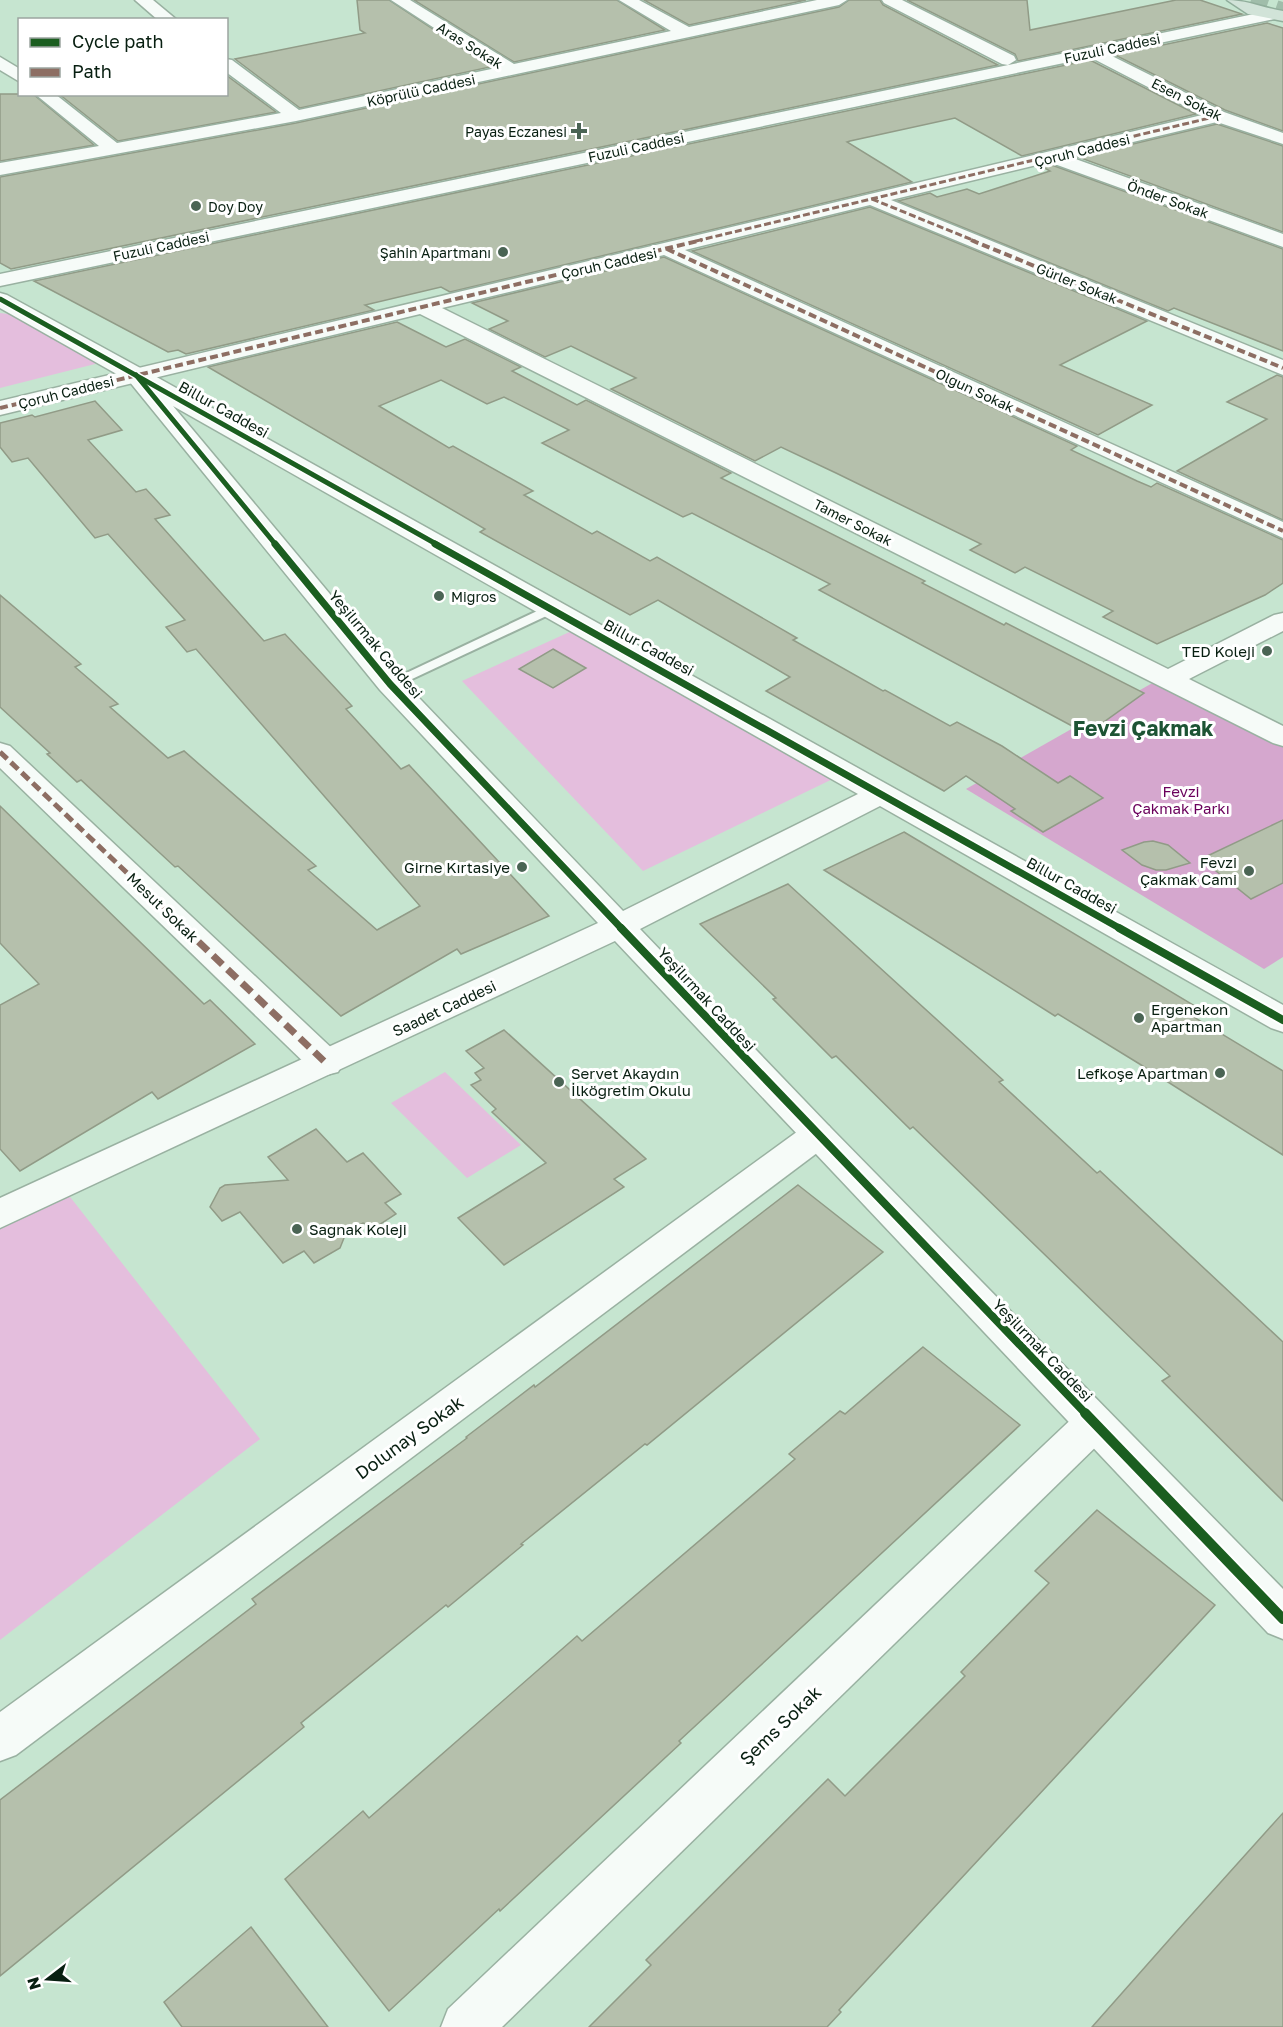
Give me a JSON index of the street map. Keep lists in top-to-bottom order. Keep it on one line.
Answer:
{"streets":{"street":["Aras Sokak","Fuzuli Caddesi","Köprülü Caddesi","Esen Sokak","Çoruh Caddesi","Önder Sokak","Gürler Sokak","Olgun Sokak","Billur Caddesi","Tamer Sokak","Yeşilırmak Caddesi","Mesut Sokak","Saadet Caddesi","Dolunay Sokak","Şems Sokak"]},"crossings":[["Aras Sokak","Köprülü Caddesi"],["Fuzuli Caddesi","Esen Sokak"],["Esen Sokak","Çoruh Caddesi"],["Çoruh Caddesi","Önder Sokak"],["Çoruh Caddesi","Gürler Sokak"],["Çoruh Caddesi","Olgun Sokak"],["Çoruh Caddesi","Billur Caddesi"],["Çoruh Caddesi","Tamer Sokak"],["Çoruh Caddesi","Yeşilırmak Caddesi"],["Billur Caddesi","Yeşilırmak Caddesi"],["Billur Caddesi","Saadet Caddesi"],["Yeşilırmak Caddesi","Saadet Caddesi"],["Yeşilırmak Caddesi","Dolunay Sokak"],["Yeşilırmak Caddesi","Şems Sokak"],["Mesut Sokak","Saadet Caddesi"]],"districts":["Fevzi Çakmak"],"parks":["Fevzi Çakmak Parkı"],"places":{"health":["Payas Eczanesi"],"other":["Doy Doy","Şahin Apartmanı","Migros","TED Koleji","Girne Kırtasiye","Fevzi Çakmak Cami","Ergenekon Apartman","Lefkoşe Apartman","Servet Akaydın İlköğretim Okulu","Sağnak Koleji"]},"legend":["Cycle path","Path"],"north":"left"}
